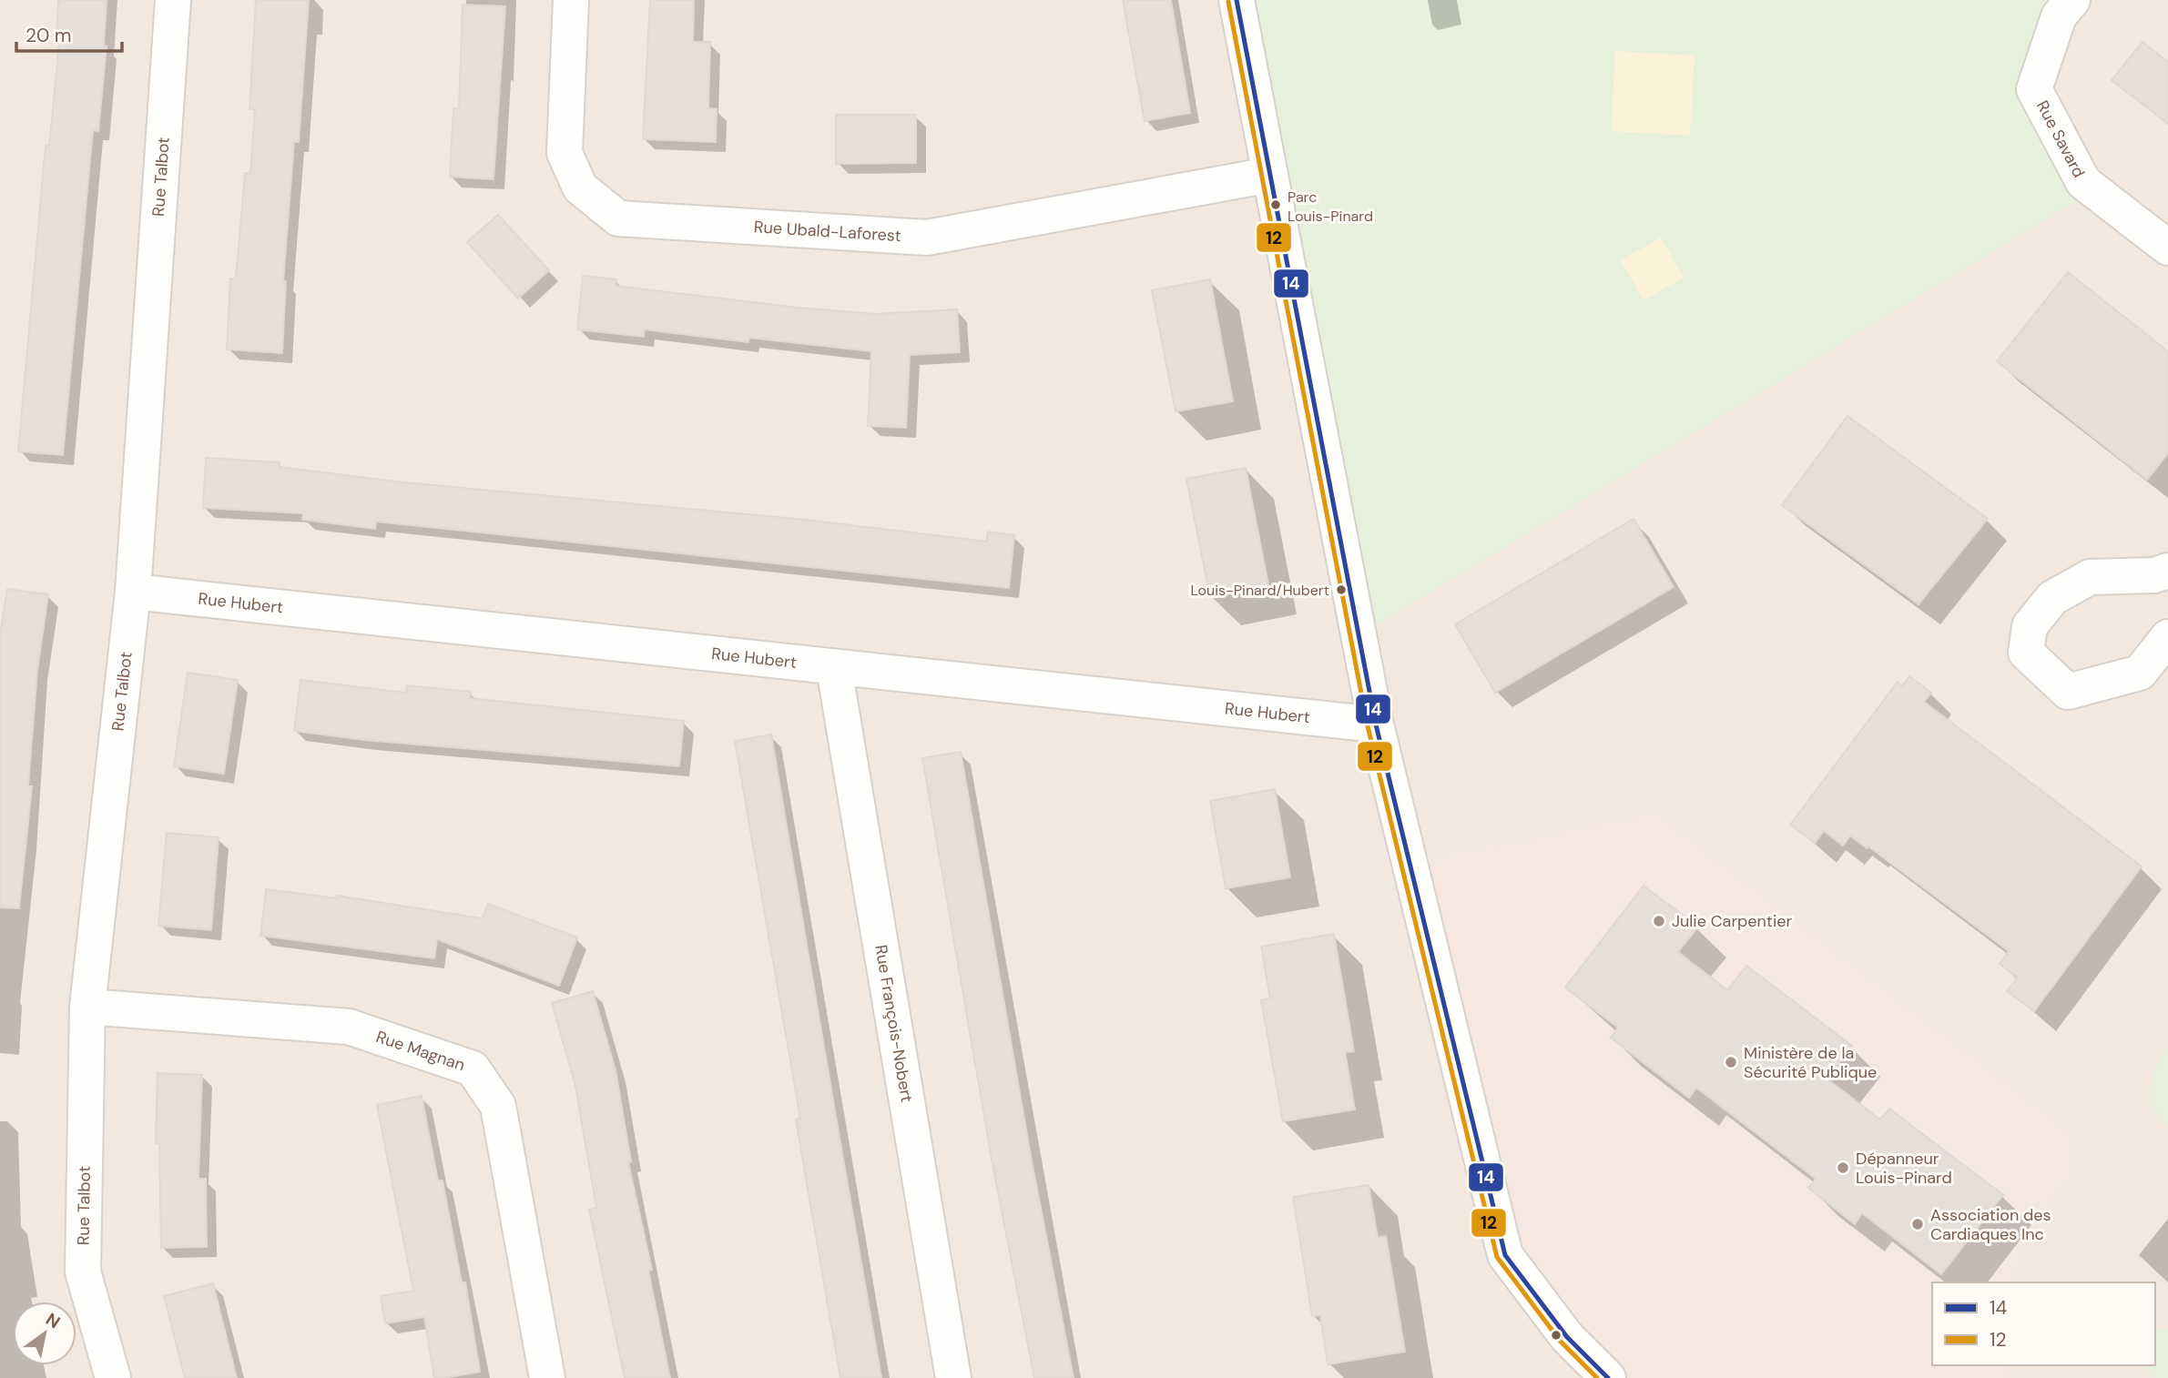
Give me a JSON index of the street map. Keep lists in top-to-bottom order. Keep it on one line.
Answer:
{"streets":{"street":["Rue Savard","Rue Talbot","Rue Ubald-Laforest","Rue Hubert","Rue François-Nobert","Rue Magnan"]},"crossings":[["Rue Talbot","Rue Hubert"],["Rue Talbot","Rue Magnan"],["Rue Hubert","Rue François-Nobert"]],"places":["Parc Louis-Pinard","Louis-Pinard/Hubert","Julie Carpentier","Ministère de la Sécurité Publique","Dépanneur Louis-Pinard","Association des Cardiaques Inc"],"lines":["transit line 14","transit line 12"],"legend":["14","12"],"scale_bar":"20 m","north":"top right"}
